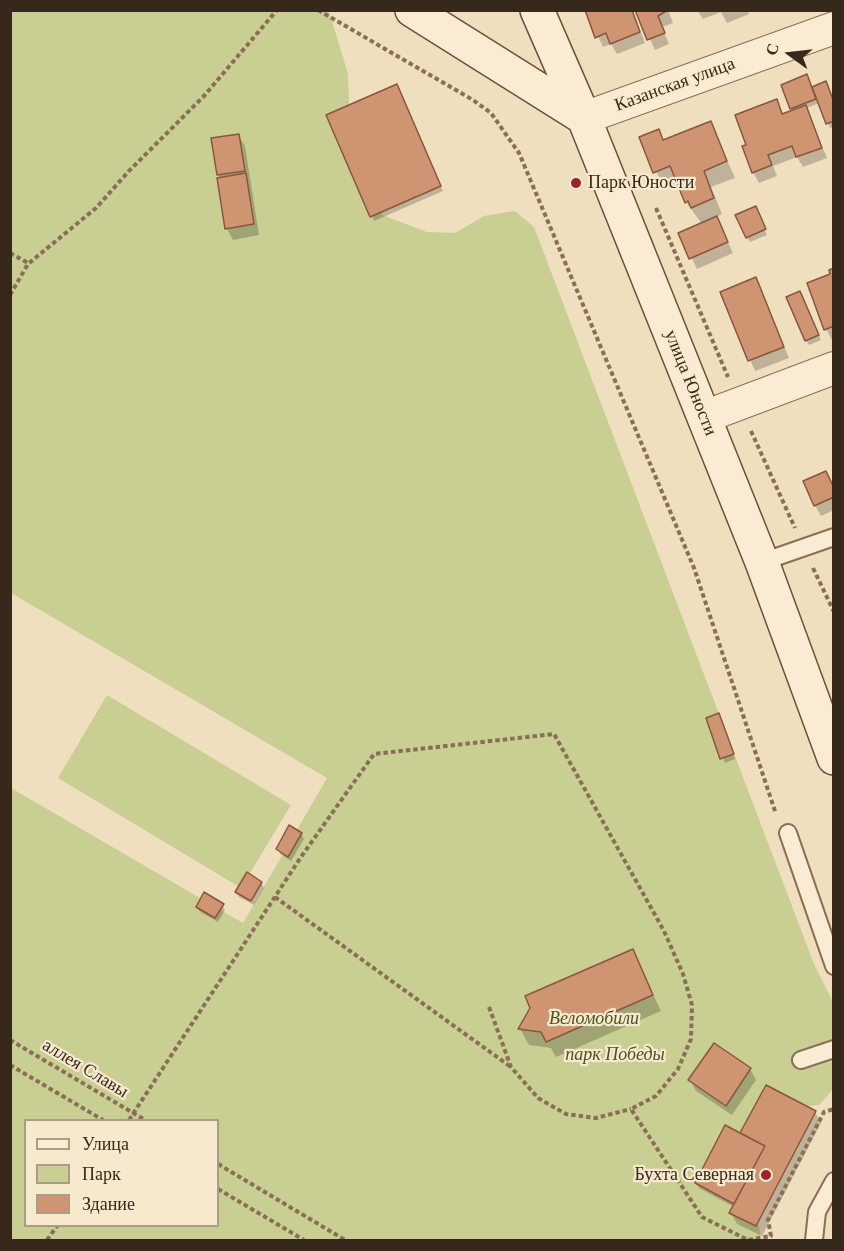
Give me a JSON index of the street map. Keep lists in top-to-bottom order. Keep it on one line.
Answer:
{"streets":{"main road":["улица Юности"],"street":["Казанская улица"],"path":["аллея Славы"]},"crossings":[["Казанская улица","улица Юности"]],"parks":["Веломобили","парк Победы"],"places":["Парк Юности","Бухта Северная"],"legend":["Улица","Парк","Здание"],"north":"left"}
